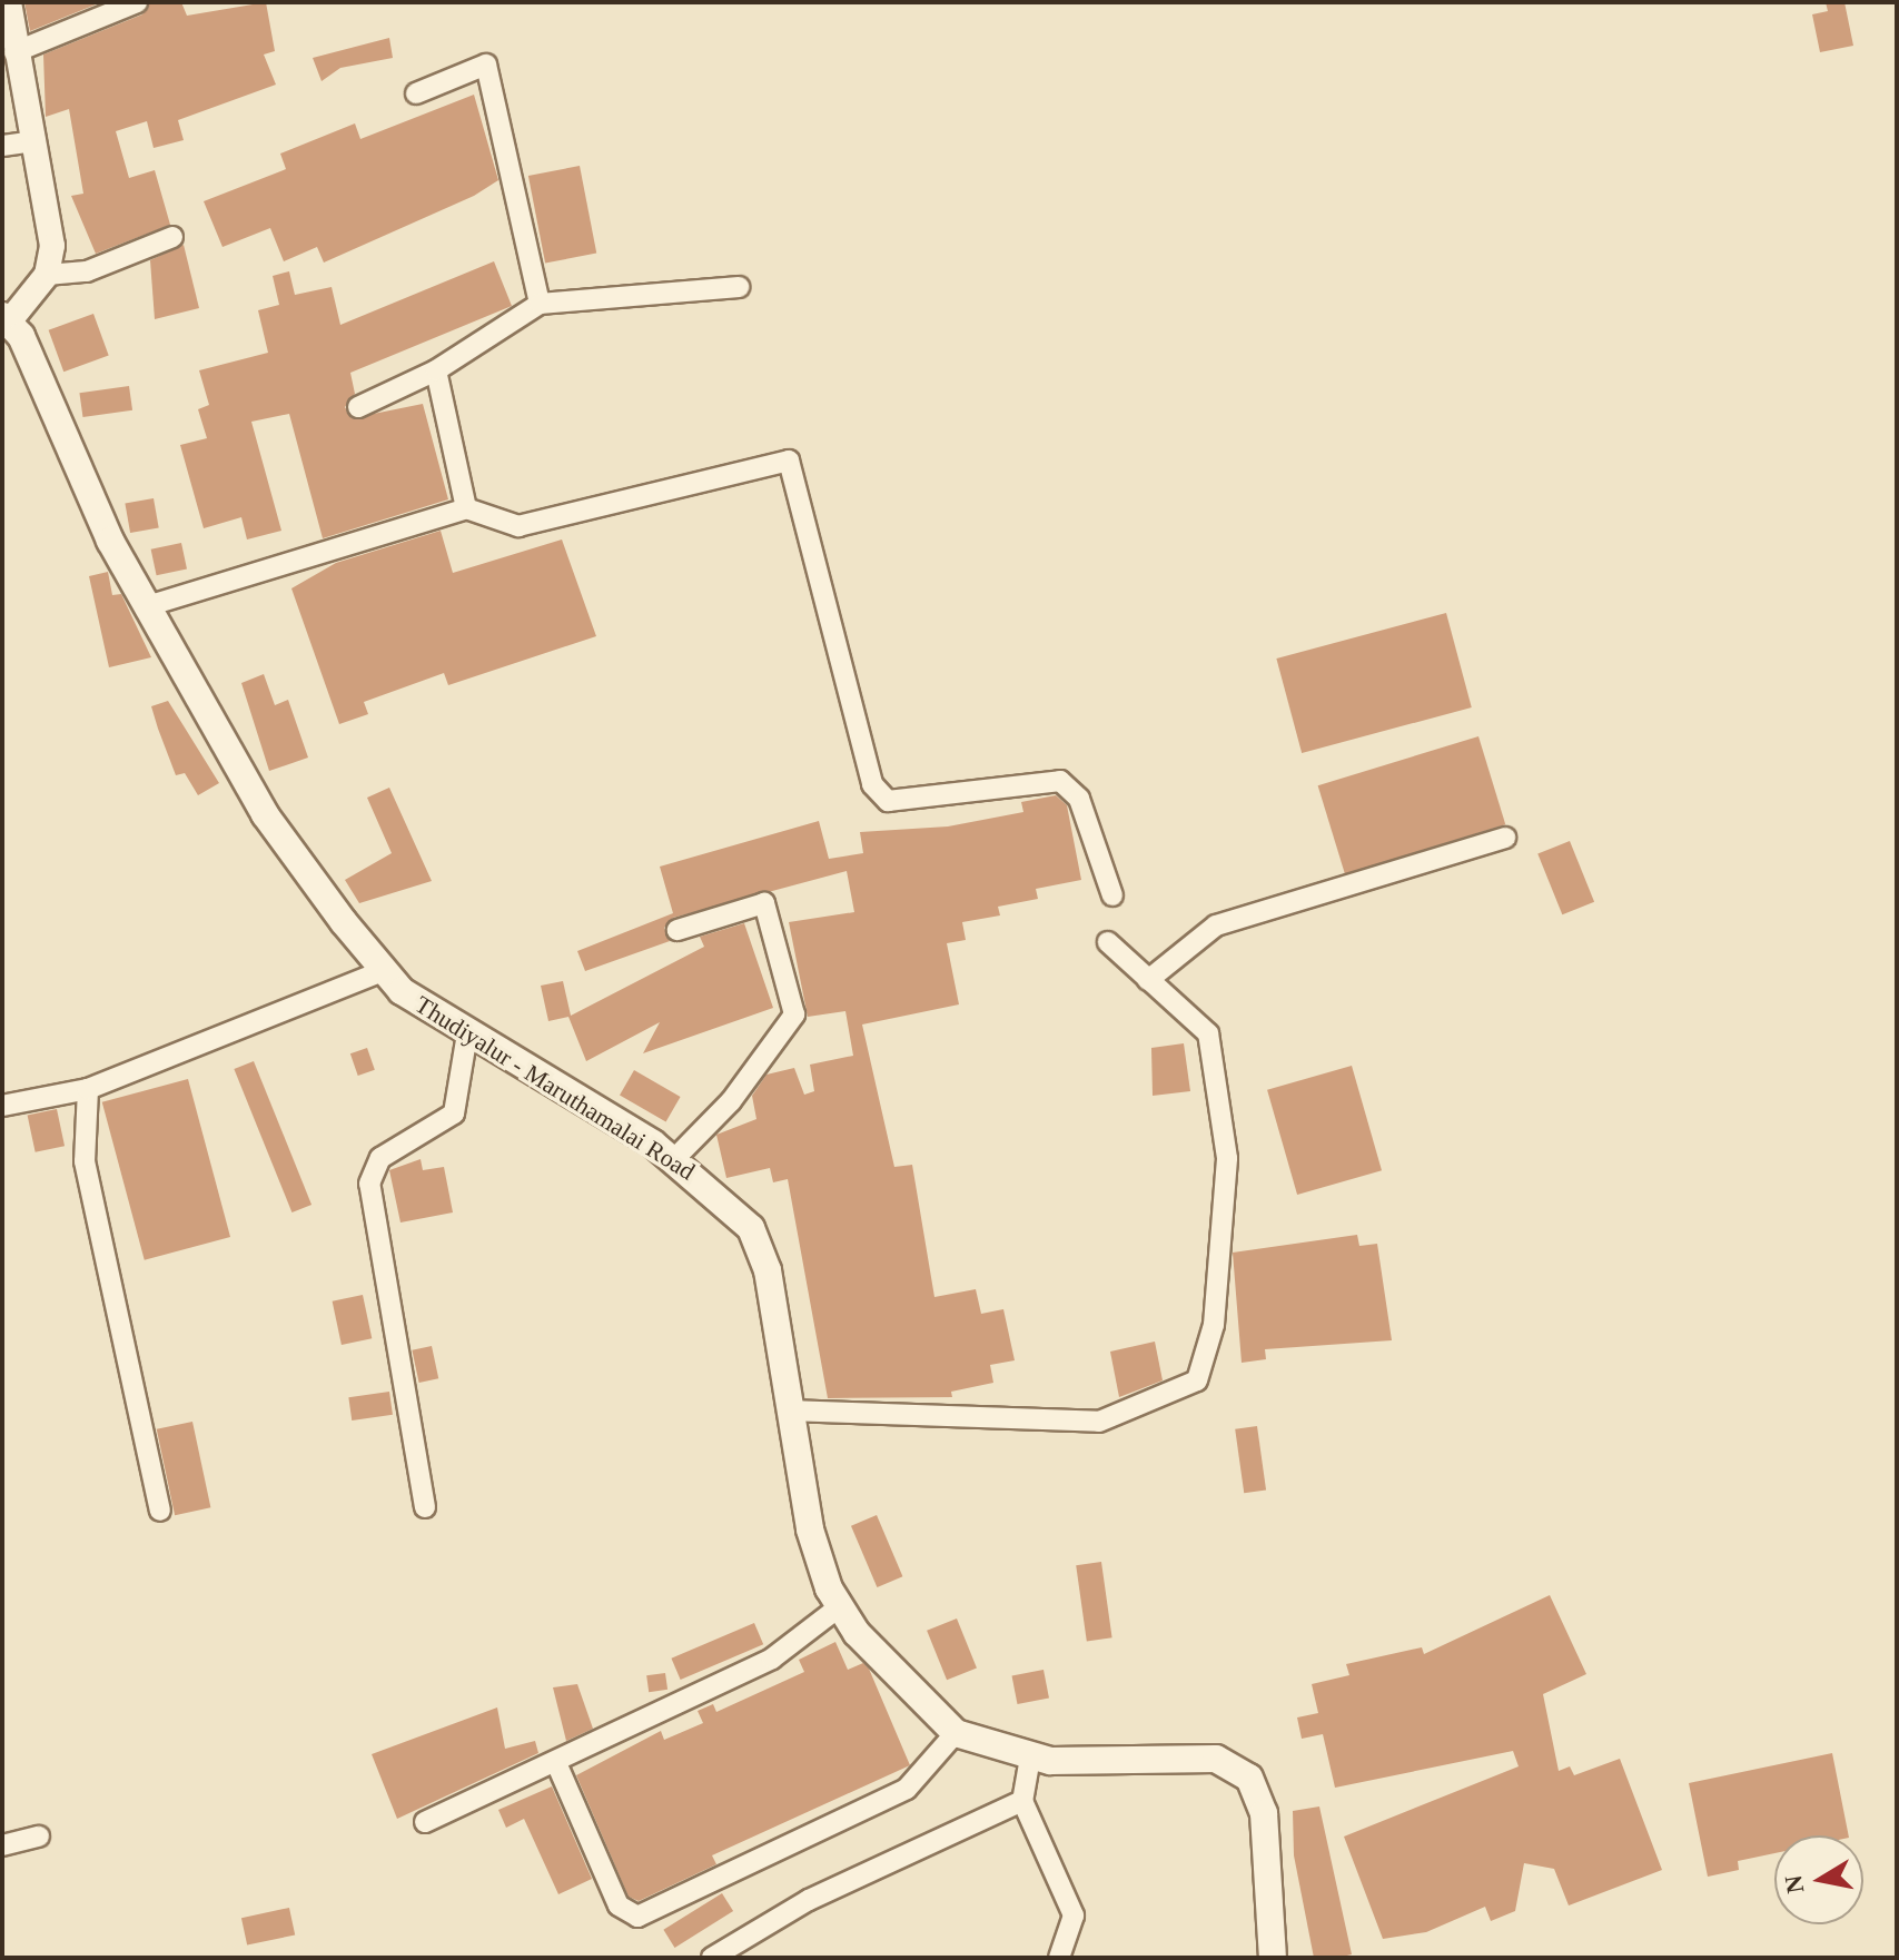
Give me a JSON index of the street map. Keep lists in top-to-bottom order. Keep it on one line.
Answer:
{"streets":{"main road":["Thudiyalur - Maruthamalai Road"]},"north":"left"}
